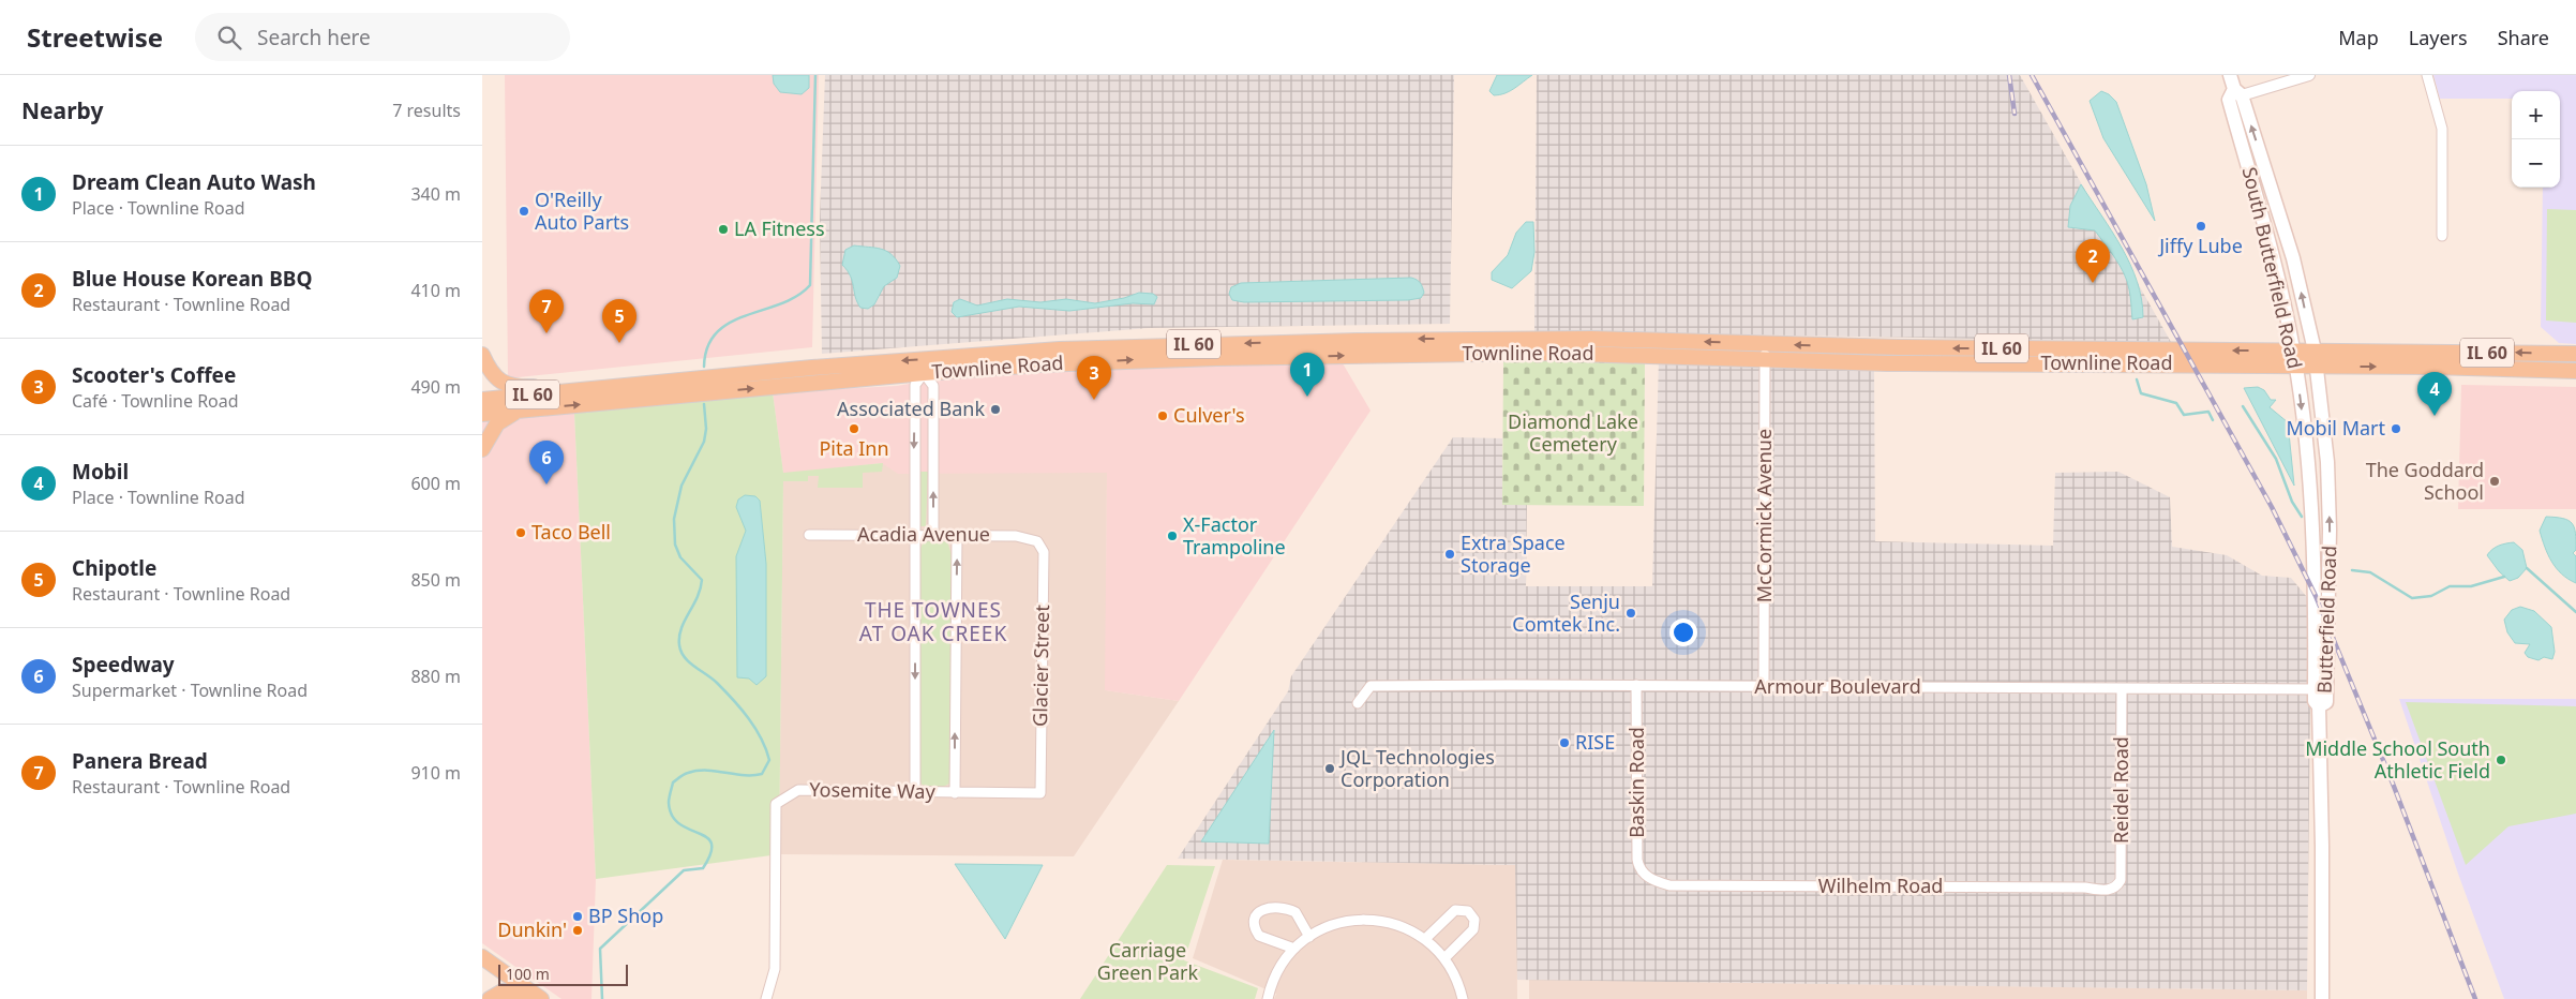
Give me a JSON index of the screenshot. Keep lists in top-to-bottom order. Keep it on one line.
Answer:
{"streets":{"main road":["South Butterfield Road","IL 60","Townline Road","Butterfield Road"],"street":["McCormick Avenue","Acadia Avenue","Glacier Street","Armour Boulevard","Baskin Road","Reidel Road","Yosemite Way","Wilhelm Road"]},"crossings":[["South Butterfield Road","Townline Road"],["South Butterfield Road","Butterfield Road"],["South Butterfield Road","Armour Boulevard"],["Townline Road","McCormick Avenue"],["Townline Road","Butterfield Road"],["McCormick Avenue","Armour Boulevard"],["Acadia Avenue","Glacier Street"],["Butterfield Road","Armour Boulevard"],["Glacier Street","Yosemite Way"],["Armour Boulevard","Baskin Road"],["Armour Boulevard","Reidel Road"],["Baskin Road","Wilhelm Road"],["Reidel Road","Wilhelm Road"]],"one_way":["Butterfield Road"],"districts":["THE TOWNES AT OAK CREEK"],"parks":["Diamond Lake Cemetery","Carriage Green Park"],"places":["O'Reilly Auto Parts","Jiffy Lube","LA Fitness","Associated Bank","Culver's","Pita Inn","Mobil Mart","The Goddard School","Taco Bell","X-Factor Trampoline","Extra Space Storage","Senju Comtek Inc.","RISE","Middle School South Athletic Field","JQL Technologies Corporation","BP Shop","Dunkin'"],"scale_bar":"100 m","page":{"header":"Streetwise","search":"Search here","nav":["Map","Layers","Share"],"heading":["Nearby","7 results"],"map_buttons":["+","−"],"list":[{"mark":"1","name":"Dream Clean Auto Wash","note":"Place · Townline Road","value":"340 m"},{"mark":"2","name":"Blue House Korean BBQ","note":"Restaurant · Townline Road","value":"410 m"},{"mark":"3","name":"Scooter's Coffee","note":"Café · Townline Road","value":"490 m"},{"mark":"4","name":"Mobil","note":"Place · Townline Road","value":"600 m"},{"mark":"5","name":"Chipotle","note":"Restaurant · Townline Road","value":"850 m"},{"mark":"6","name":"Speedway","note":"Supermarket · Townline Road","value":"880 m"},{"mark":"7","name":"Panera Bread","note":"Restaurant · Townline Road","value":"910 m"}],"pins":["2","7","5","1","3","4","6"],"scale":"100 m"}}
